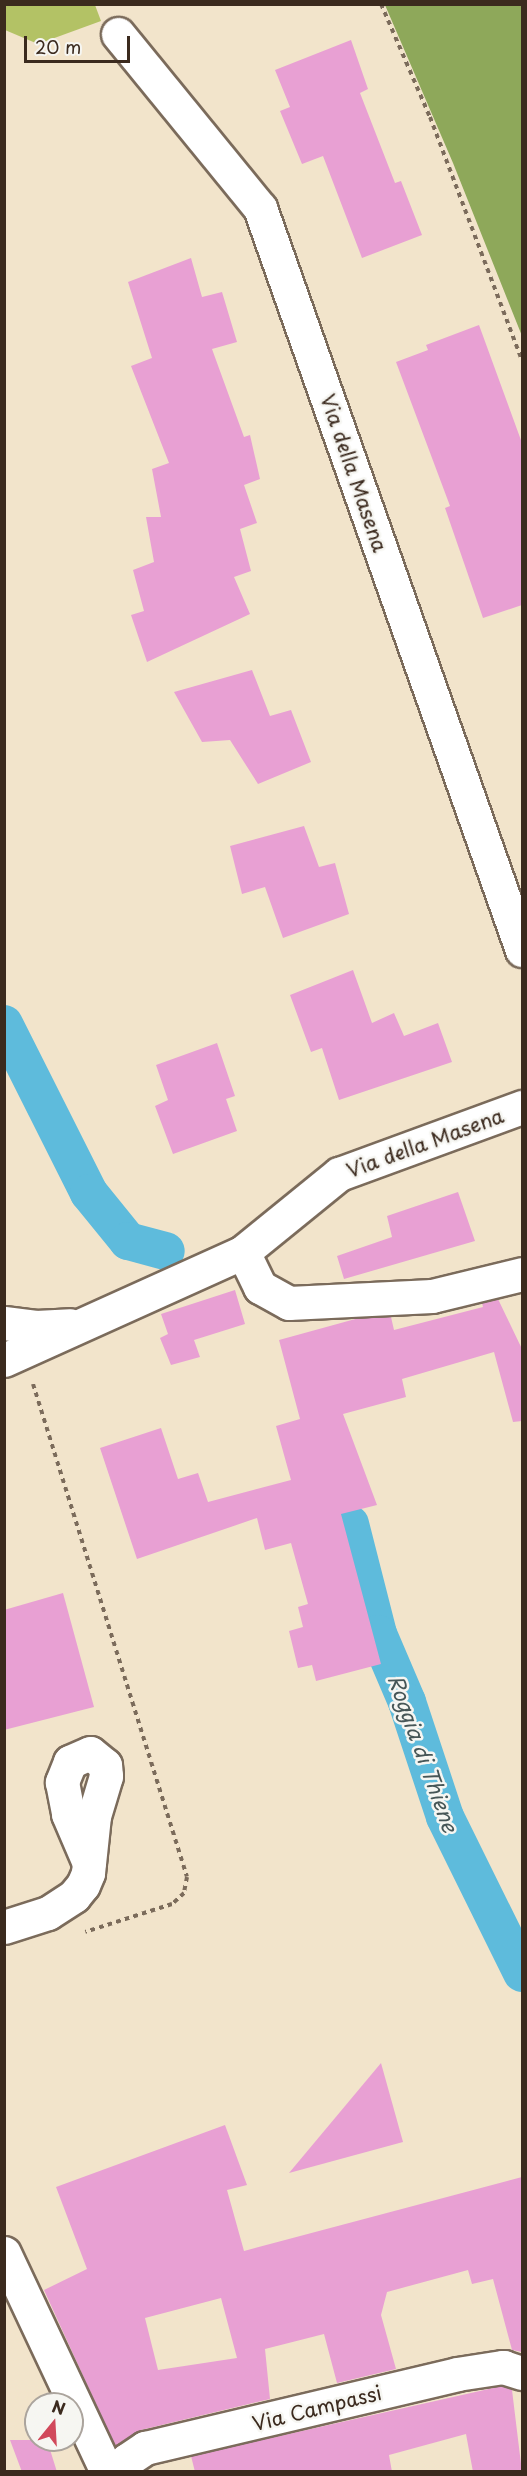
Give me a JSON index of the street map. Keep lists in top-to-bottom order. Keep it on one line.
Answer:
{"streets":{"street":["Via della Masena","Via Campassi"]},"water":["Roggia di Thiene"],"scale_bar":"20 m","north":"top"}
